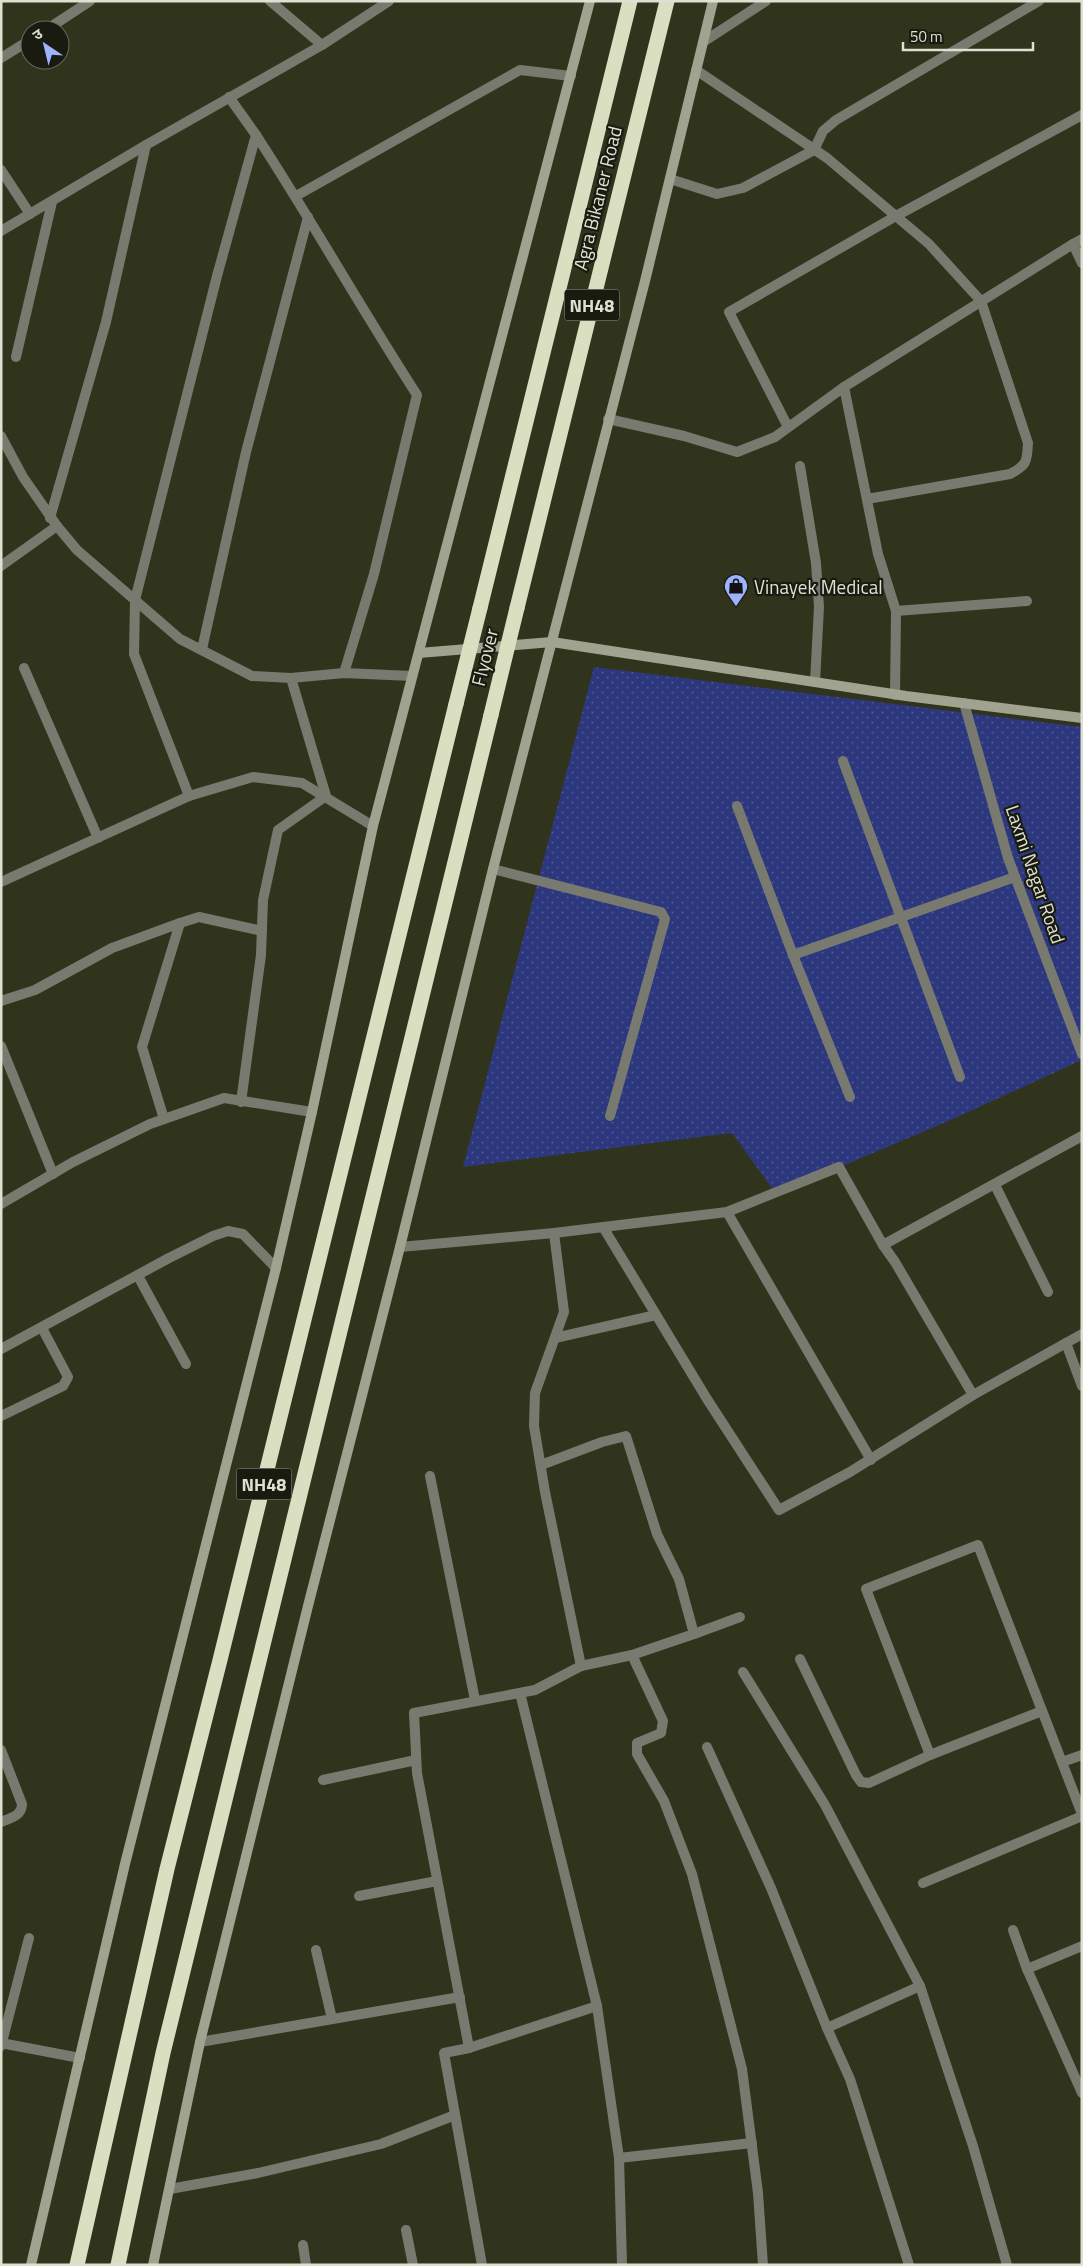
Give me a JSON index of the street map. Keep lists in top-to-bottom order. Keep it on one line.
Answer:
{"streets":{"highway":["Agra Bikaner Road","NH48","Flyover"],"street":["Laxmi Nagar Road"]},"crossings":[["Agra Bikaner Road","Flyover"]],"places":{"shop":["Vinayek Medical"]},"scale_bar":"50 m","north":"top left"}
